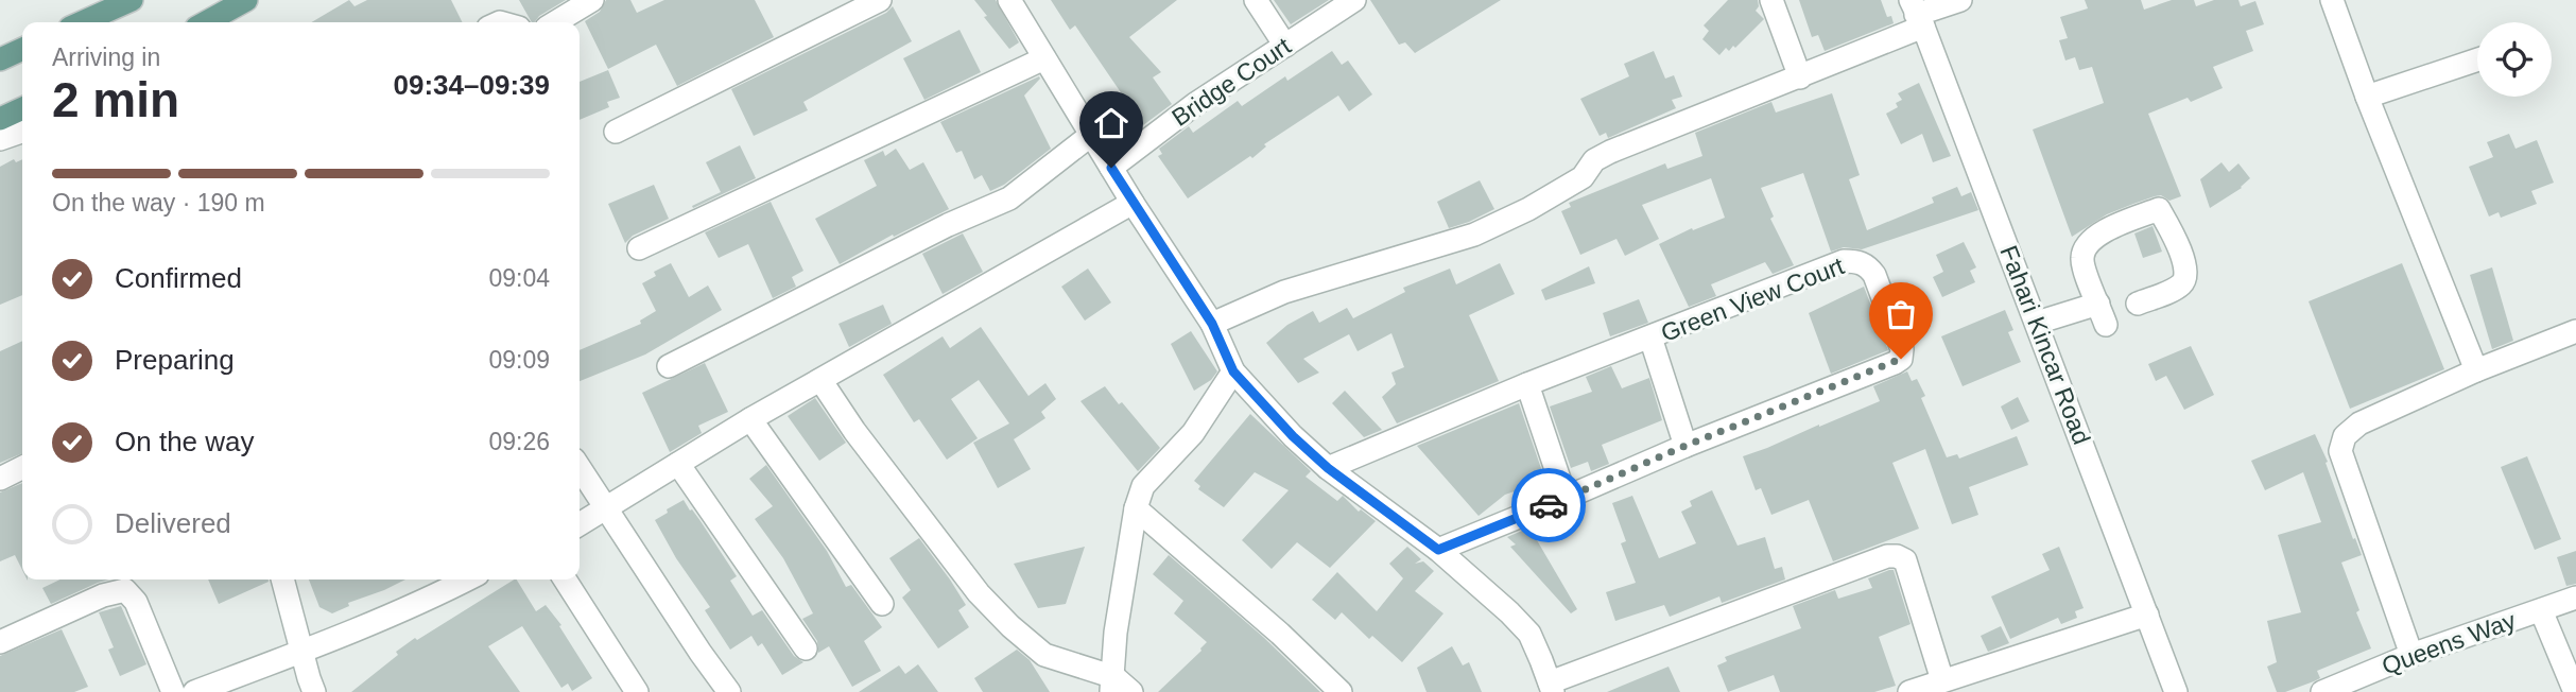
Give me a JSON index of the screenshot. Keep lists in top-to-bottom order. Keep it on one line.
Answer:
{"streets":{"street":["Bridge Court","Green View Court","Fahari Kincar Road","Queens Way"]},"page":{"heading":["2 min","Arriving in","09:34–09:39"],"bar":"On the way · 190 m","list":[["Confirmed","09:04"],["Preparing","09:09"],["On the way","09:26"],"Delivered"]}}
